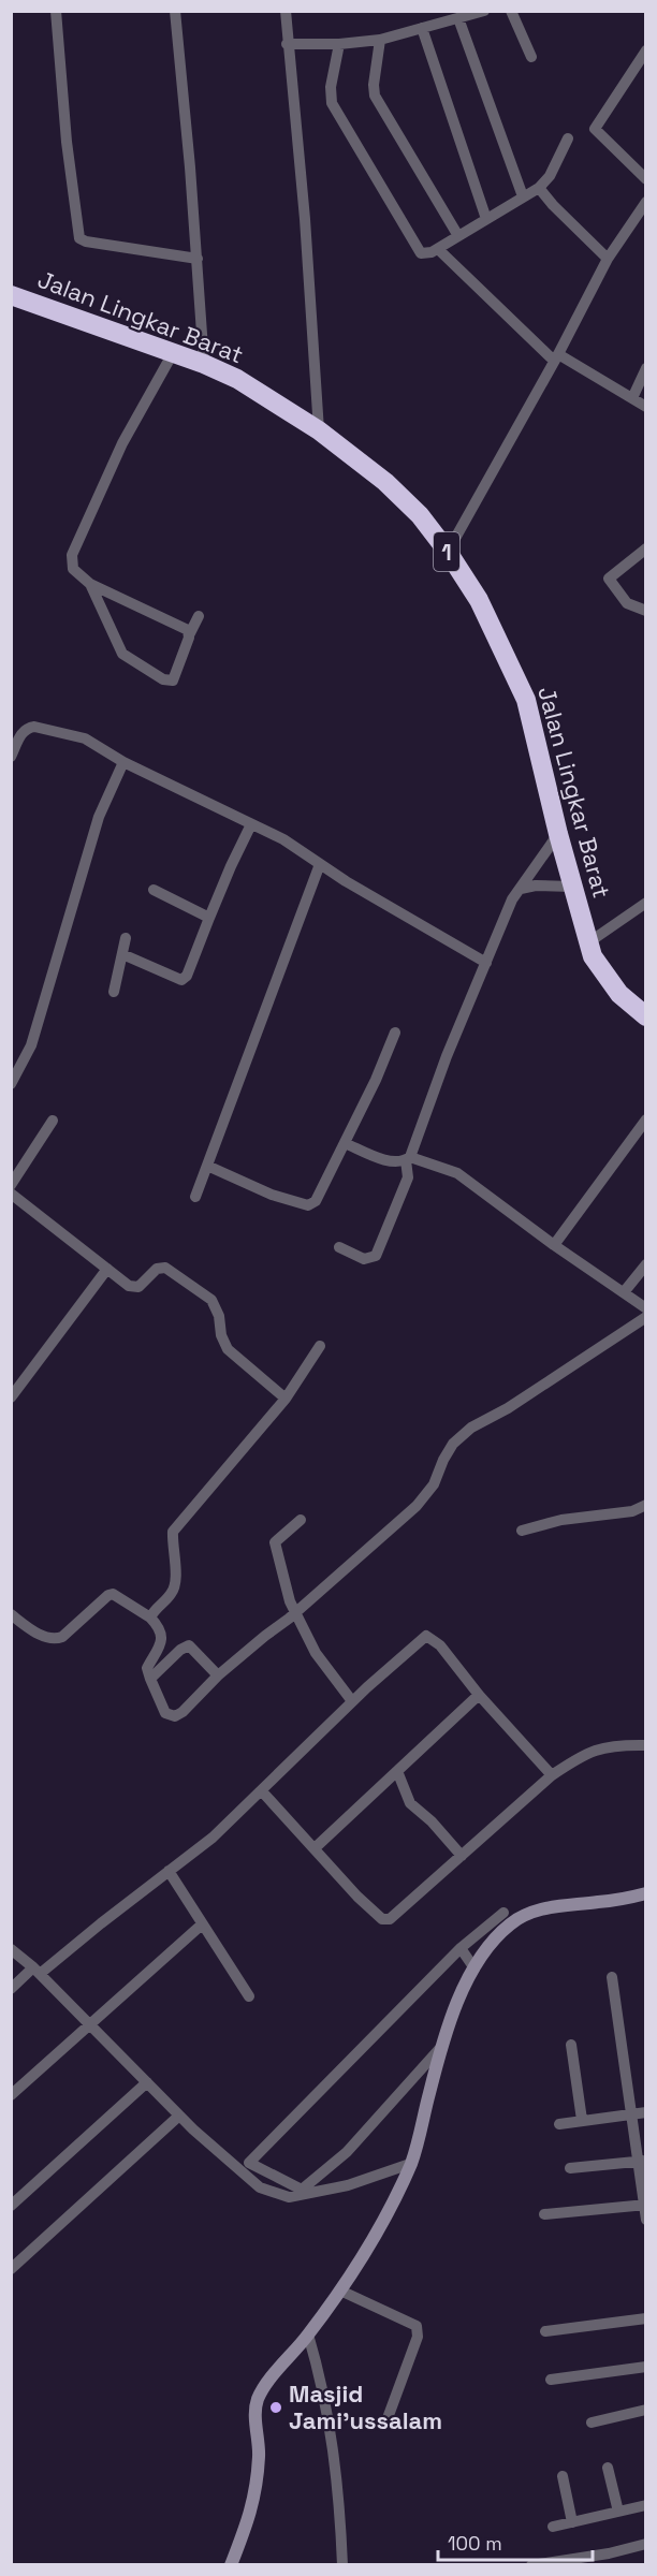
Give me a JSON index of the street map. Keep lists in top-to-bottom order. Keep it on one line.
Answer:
{"streets":{"highway":["Jalan Lingkar Barat","1"]},"places":["Masjid Jami'ussalam"],"scale_bar":"100 m"}
